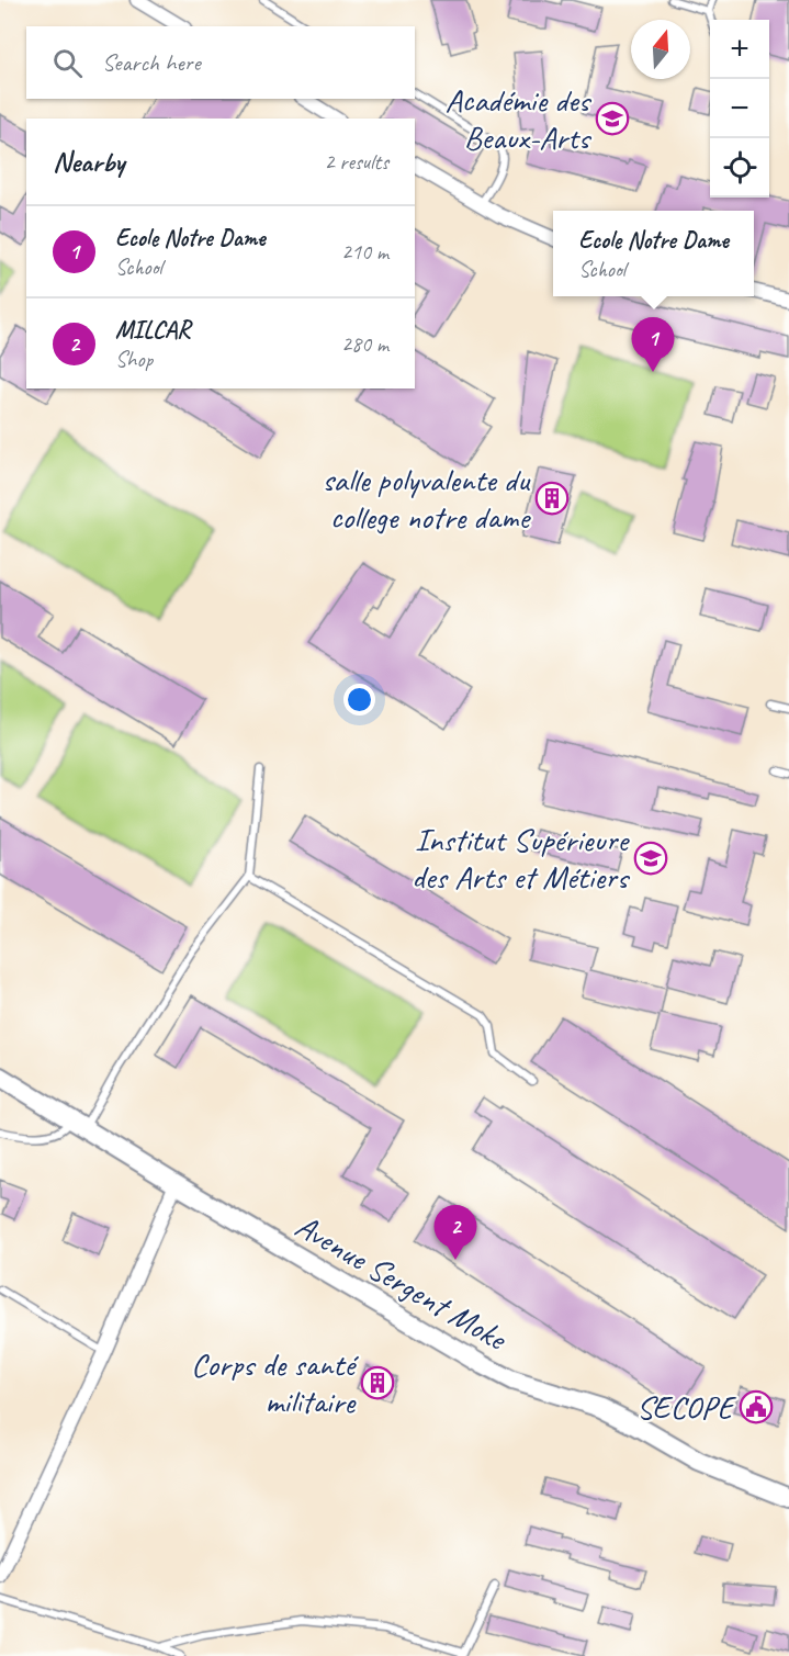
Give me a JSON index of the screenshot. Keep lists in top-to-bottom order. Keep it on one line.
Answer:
{"streets":{"main road":["Avenue Sergent Moke"]},"places":{"school or university":["Académie des Beaux-Arts","Institut Supérieure des Arts et Métiers"],"building":["salle polyvalente du college notre dame","Corps de santé militaire"],"public building":["SECOPE"]},"north":"top","page":{"map_buttons":["+","−"],"search":"Search here","heading":["Nearby","2 results"],"list":[{"mark":"1","name":"Ecole Notre Dame","note":"School","value":"210 m"},{"mark":"2","name":"MILCAR","note":"Shop","value":"280 m"}],"popup":["Ecole Notre Dame","School"],"pins":["1","2"]}}
